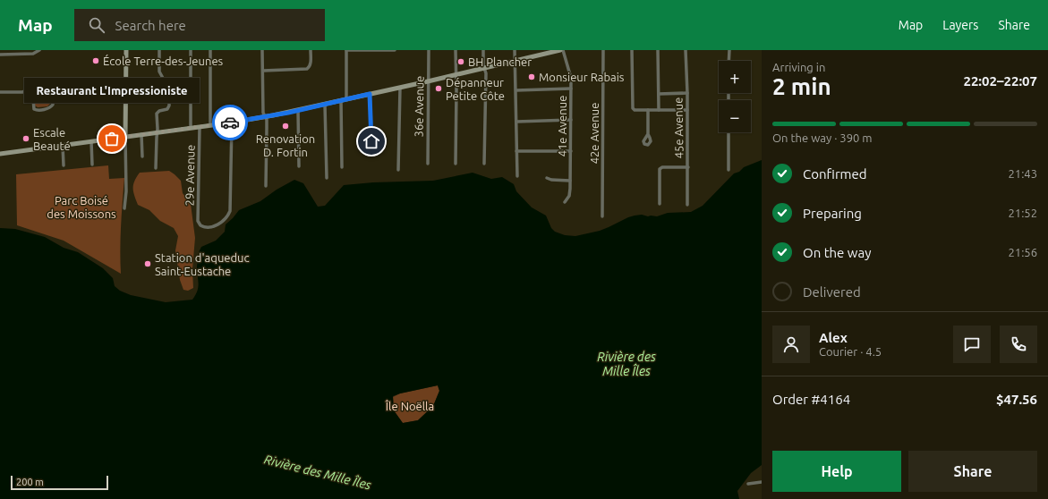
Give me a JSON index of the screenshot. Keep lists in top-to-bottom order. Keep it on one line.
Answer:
{"streets":{"street":["36e Avenue","41e Avenue","45e Avenue","42e Avenue","29e Avenue"]},"water":["Rivière des Mille Îles"],"parks":["Parc Boisé des Moissons","Île Noëlla"],"places":["École Terre-des-Jeunes","BH Plancher","Monsieur Rabais","Dépanneur Petite Côte","Renovation D. Fortin","Escale Beauté","Restaurant L'Impressioniste","Station d'aqueduc Saint-Eustache"],"scale_bar":"200 m","page":{"header":"Map","search":"Search here","nav":["Map","Layers","Share"],"heading":["2 min","Arriving in","22:02–22:07"],"panel":["Alex","Courier · 4.5","Order #4164","$47.56"],"map_buttons":["+","−"],"bubble":"Restaurant L'Impressioniste","bar":"On the way · 390 m","list":[["Confirmed","21:43"],["Preparing","21:52"],["On the way","21:56"],"Delivered"],"buttons":["Help","Share"],"scale":"200 m"}}
